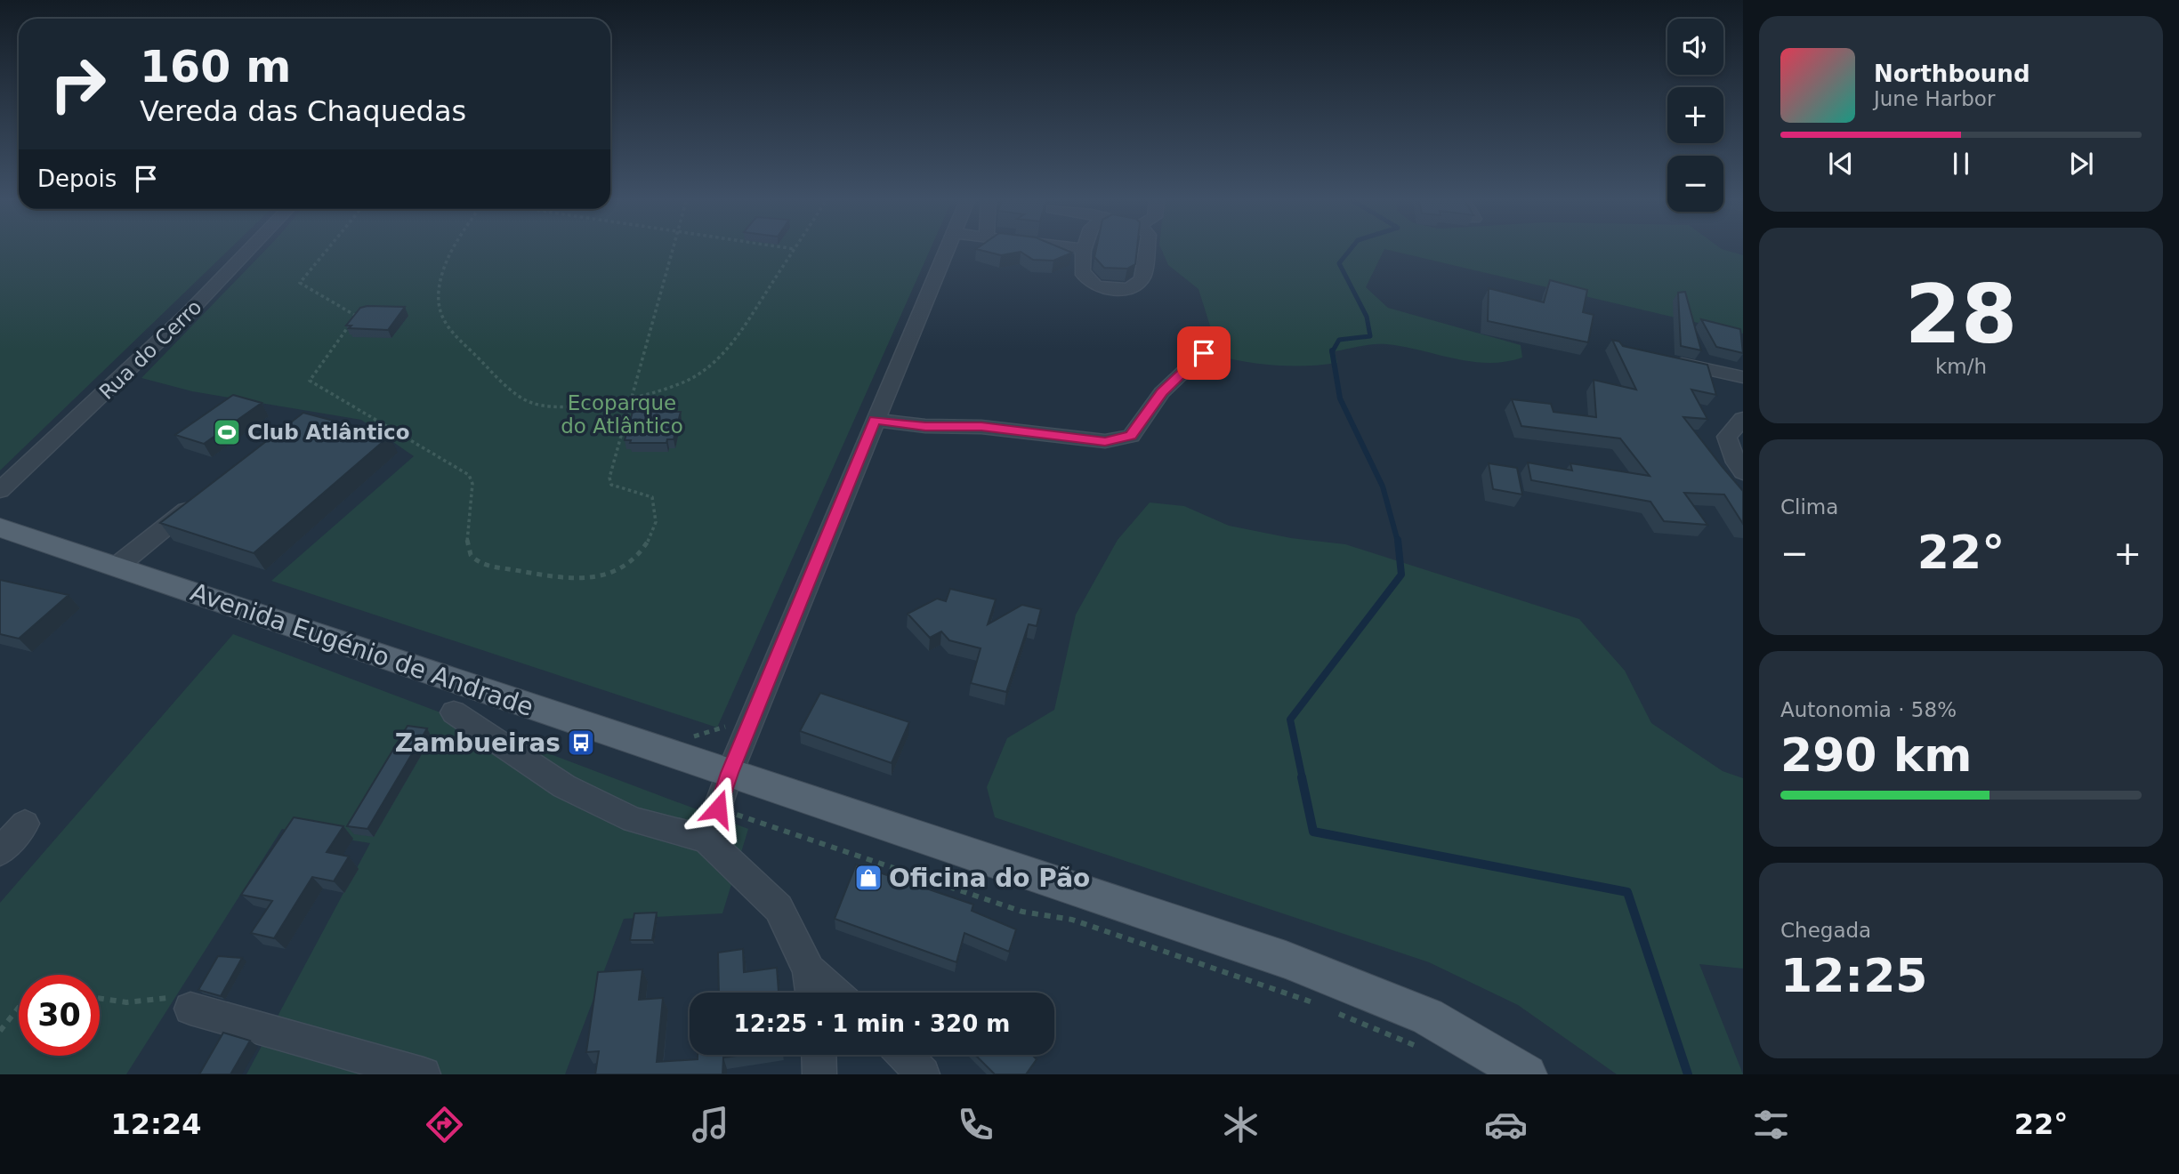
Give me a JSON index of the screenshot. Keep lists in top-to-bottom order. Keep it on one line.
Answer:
{"streets":{"main road":["Avenida Eugénio de Andrade"],"street":["Rua do Cerro"]},"parks":["Ecoparque do Atlântico"],"places":{"sports":["Club Atlântico"],"bus stop":["Zambueiras"],"shop":["Oficina do Pão"]},"page":{"map_buttons":["+","−"],"turn":["160 m","Vereda das Chaquedas"],"song":["Northbound","June Harbor"],"then":"Depois","tile":[["28","km/h"],"Clima",["Autonomia · 58%","290 km"],["Chegada","12:25"]],"heat":["−","22°","+"],"limit":"30","trip":"12:25 · 1 min · 320 m","tabs":["12:24","22°"]}}
